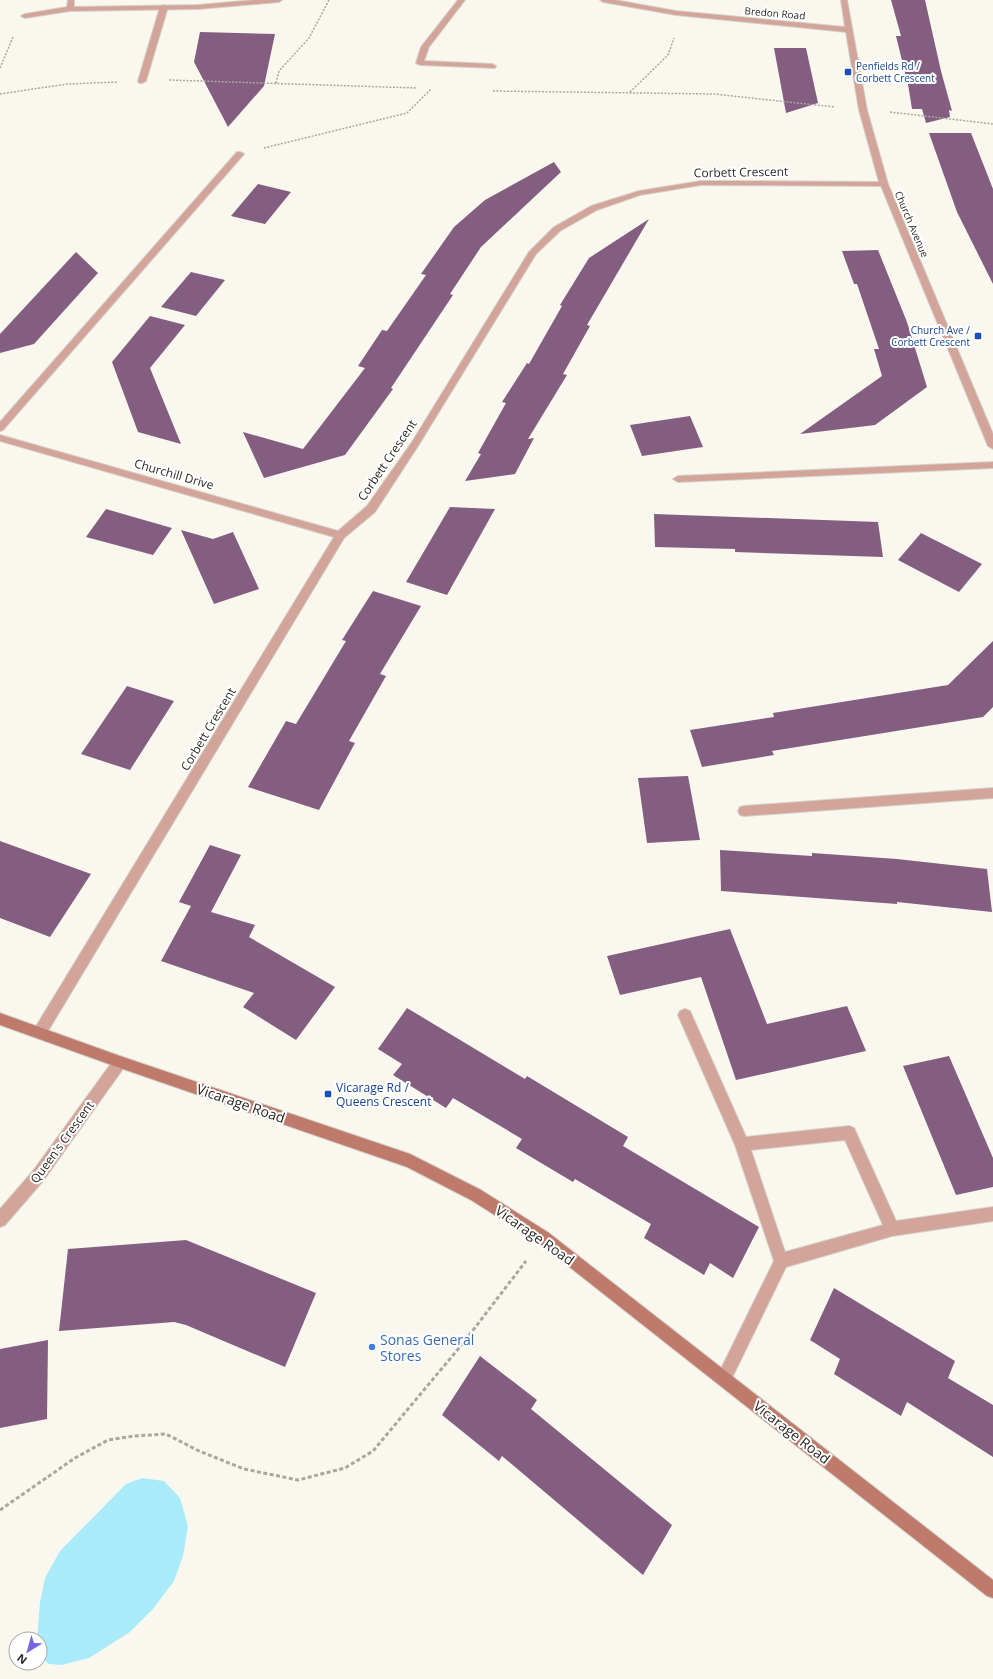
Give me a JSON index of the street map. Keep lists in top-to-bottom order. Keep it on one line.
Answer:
{"streets":{"street":["Bredon Road","Corbett Crescent","Church Avenue","Churchill Drive","Vicarage Road","Queen's Crescent"]},"crossings":[["Bredon Road","Church Avenue"],["Corbett Crescent","Church Avenue"],["Corbett Crescent","Churchill Drive"],["Corbett Crescent","Vicarage Road"],["Vicarage Road","Queen's Crescent"]],"places":{"transit":["Penfields Rd / Corbett Crescent","Church Ave / Corbett Crescent","Vicarage Rd / Queens Crescent"],"other":["Sonas General Stores"]},"north":"bottom left"}
